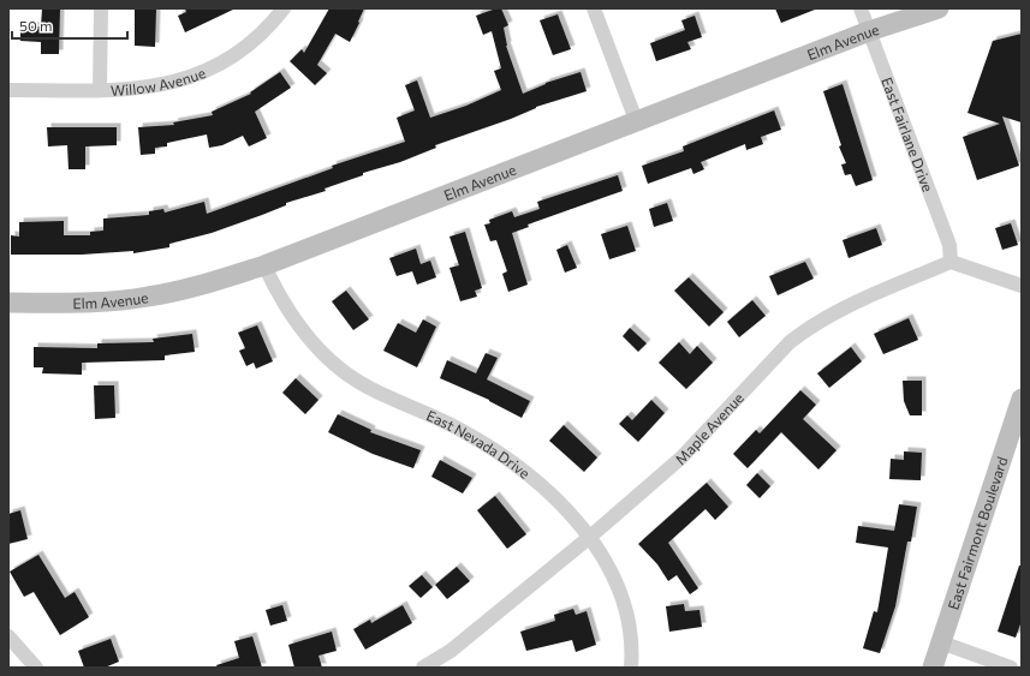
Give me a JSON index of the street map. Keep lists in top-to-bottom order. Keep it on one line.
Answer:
{"streets":{"street":["Elm Avenue","Willow Avenue","East Fairlane Drive","Maple Avenue","East Nevada Drive","East Fairmont Boulevard"]},"crossings":[["Elm Avenue","East Fairlane Drive"],["Elm Avenue","East Nevada Drive"],["East Fairlane Drive","Maple Avenue"],["Maple Avenue","East Nevada Drive"]],"scale_bar":"50 m"}
